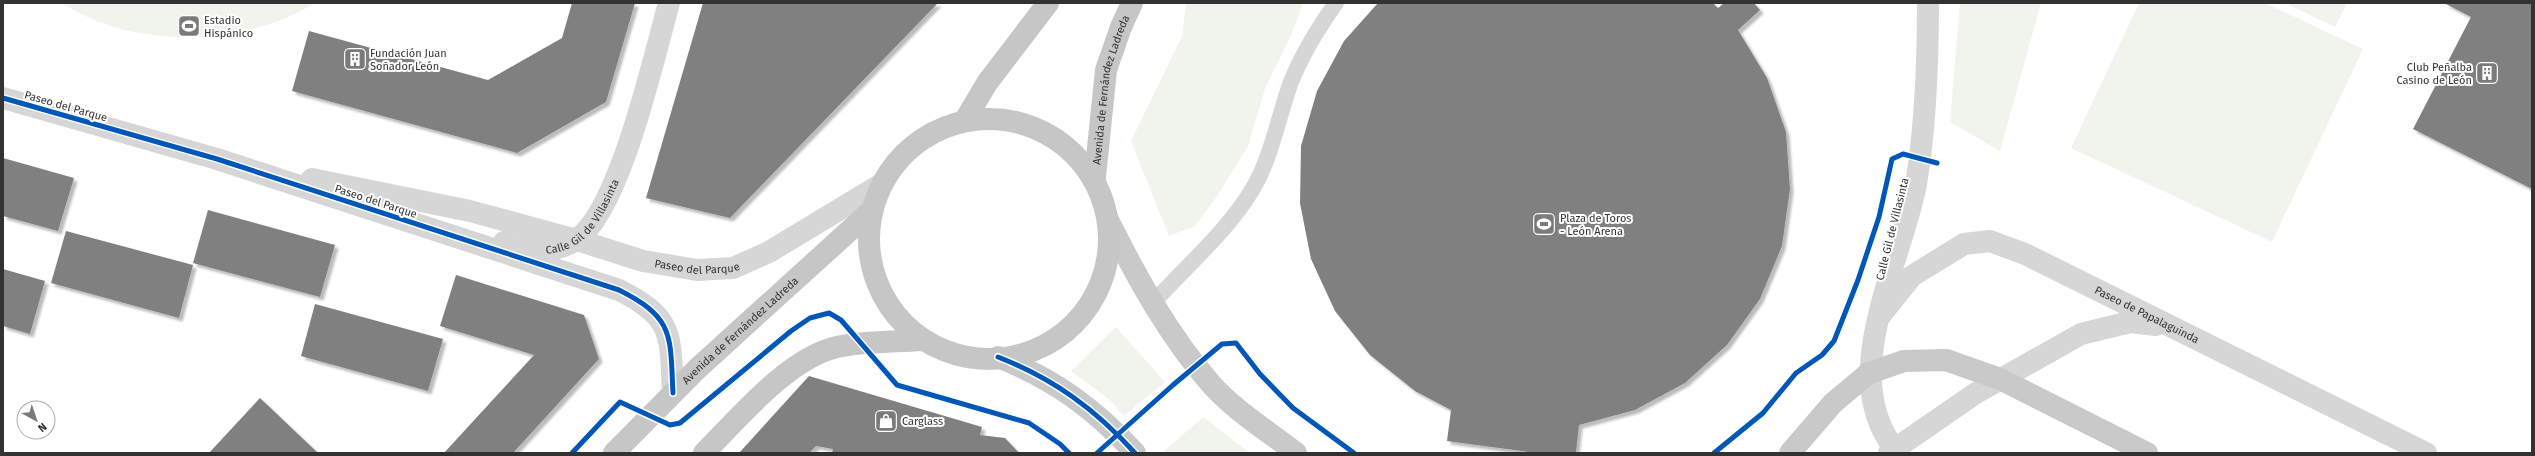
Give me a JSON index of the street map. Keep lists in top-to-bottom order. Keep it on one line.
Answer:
{"streets":{"highway":["Avenida de Fernández Ladreda"],"street":["Paseo del Parque","Calle Gil de Villasinta","Paseo de Papalaguinda"]},"crossings":[["Avenida de Fernández Ladreda","Paseo del Parque"],["Paseo del Parque","Calle Gil de Villasinta"],["Calle Gil de Villasinta","Paseo de Papalaguinda"]],"places":{"sports":["Estadio Hispánico","Plaza de Toros - León Arena"],"building":["Fundación Juan Soñador León","Club Peñalba Casino de León"],"shop":["Carglass"]},"north":"bottom right"}
